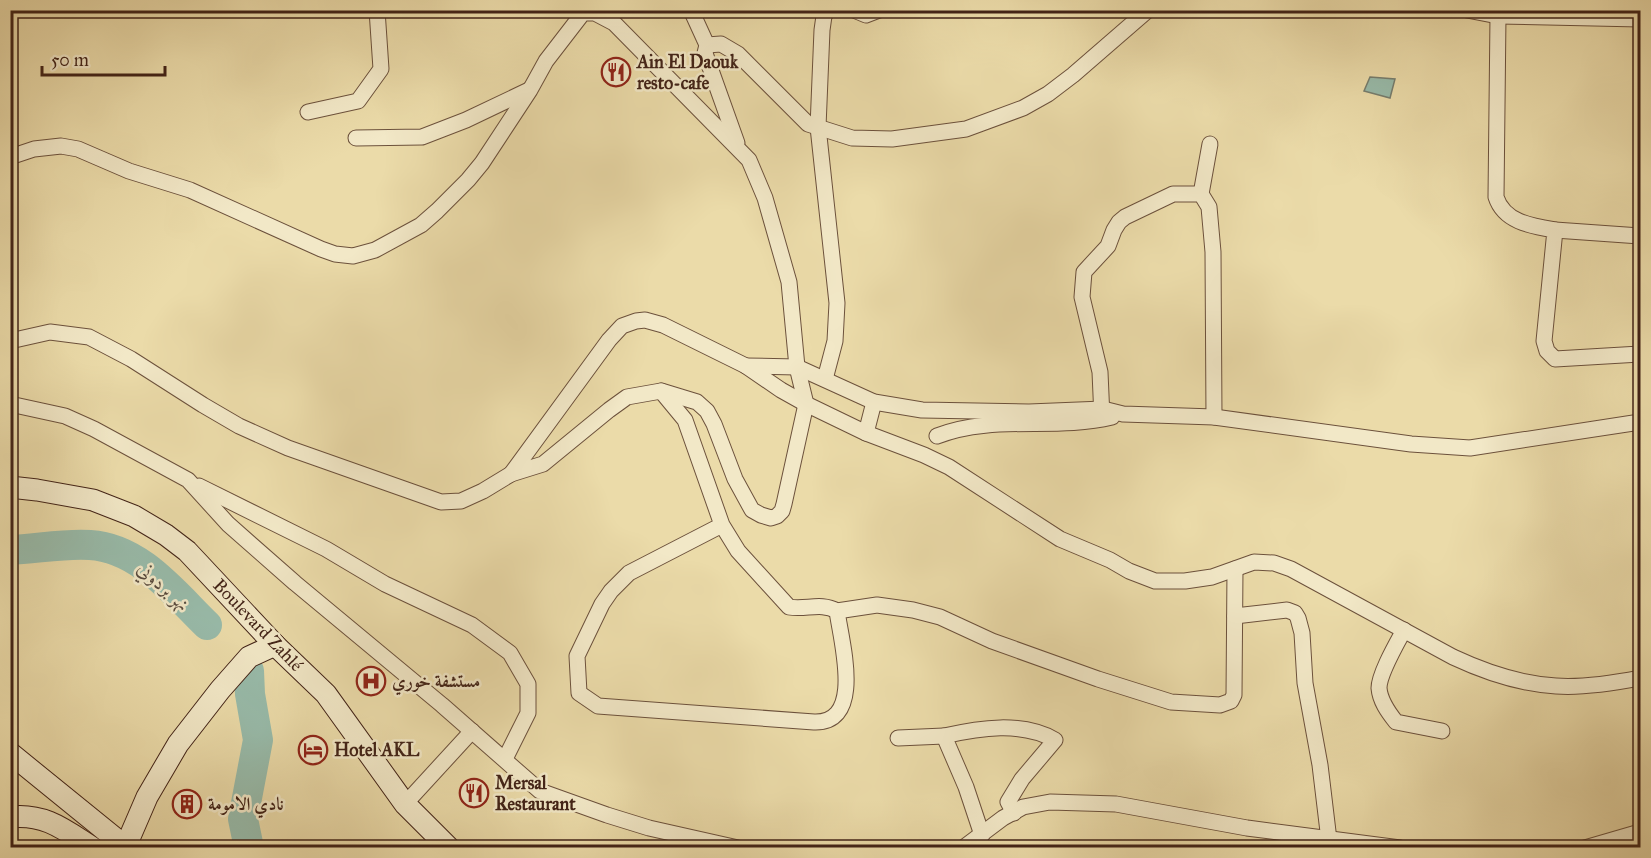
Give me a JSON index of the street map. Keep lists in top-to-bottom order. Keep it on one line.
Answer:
{"streets":{"main road":["Boulevard Zahlé"]},"water":["نهر بردوني"],"places":{"restaurant":["Ain El Daouk resto-cafe","Mersal Restaurant"],"hospital":["مستشفة خوري"],"hotel":["Hotel AKL"],"building":["نادي الامومة"]},"scale_bar":"50 m"}
